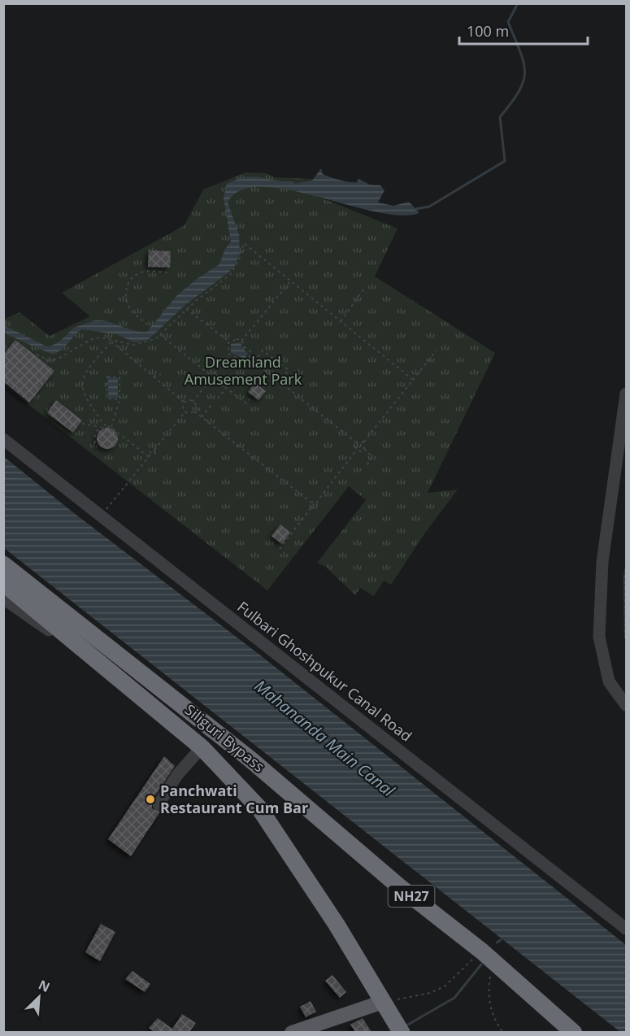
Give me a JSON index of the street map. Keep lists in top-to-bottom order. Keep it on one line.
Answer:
{"streets":{"highway":["Siliguri Bypass","NH27"],"street":["Fulbari Ghoshpukur Canal Road"]},"water":["Mahananda Main Canal"],"parks":["Dreamland Amusement Park"],"places":["Panchwati Restaurant Cum Bar"],"scale_bar":"100 m","north":"top right"}
